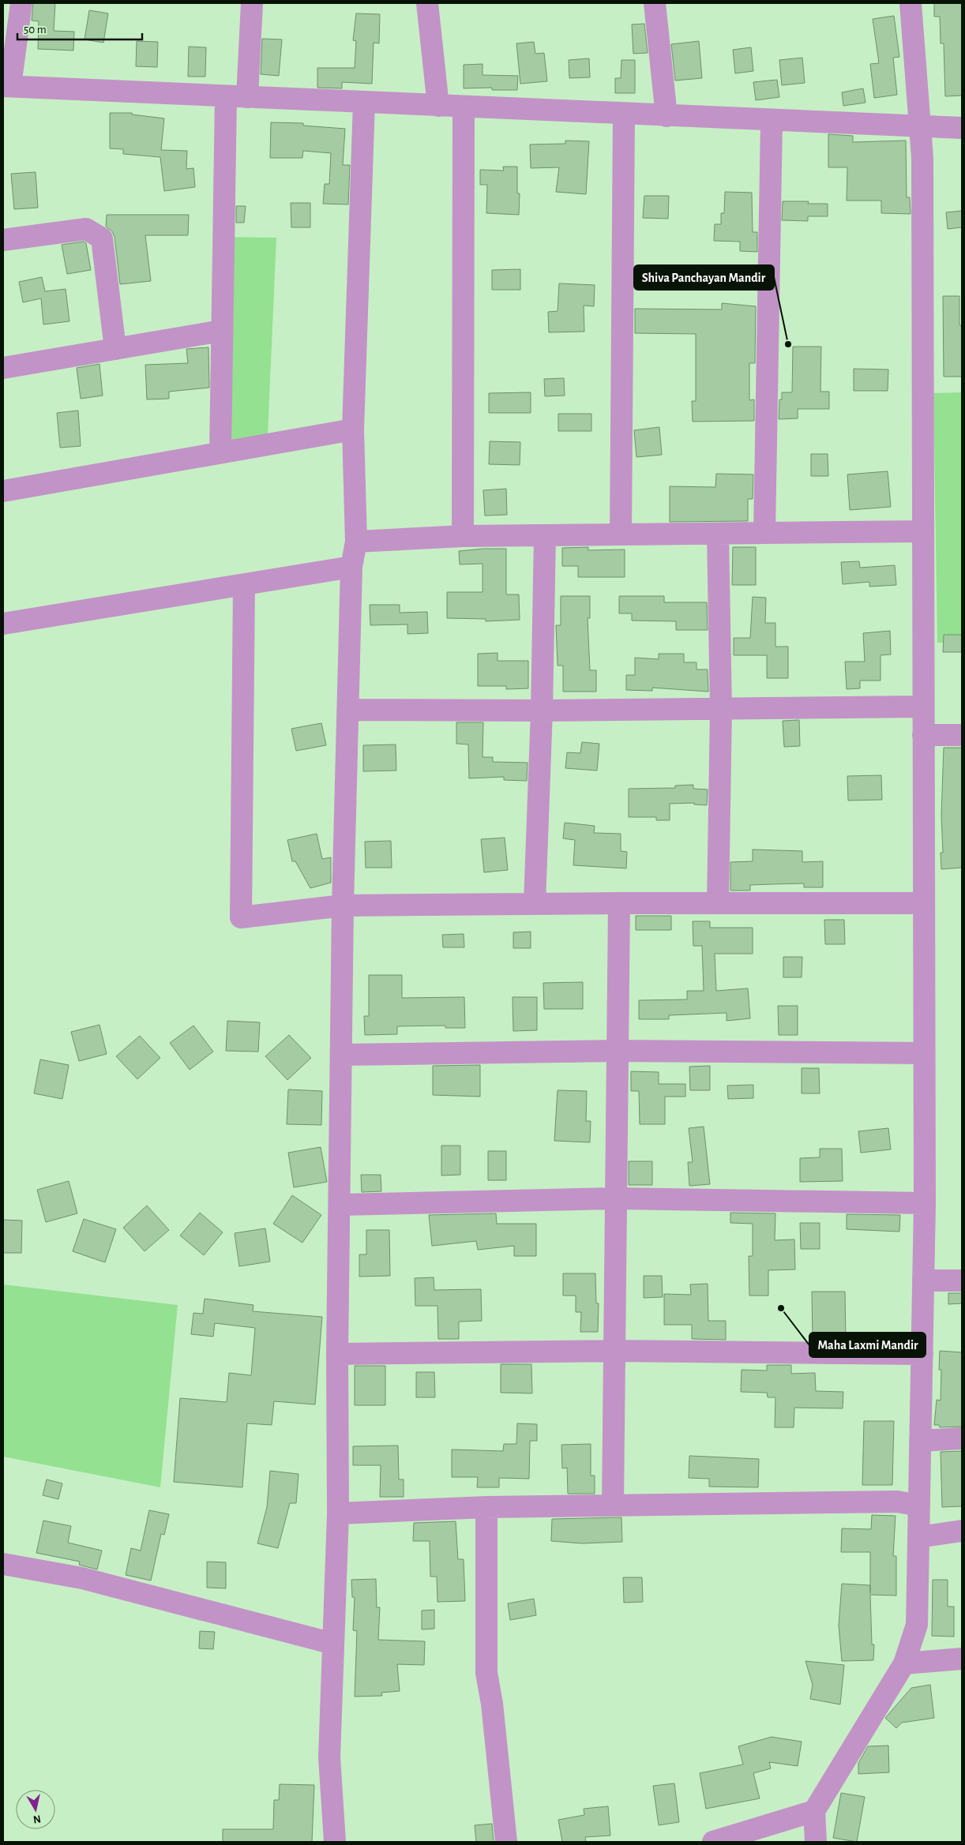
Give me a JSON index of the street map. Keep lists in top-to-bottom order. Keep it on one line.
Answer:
{"places":["Shiva Panchayan Mandir","Maha Laxmi Mandir"],"scale_bar":"50 m","north":"bottom"}
